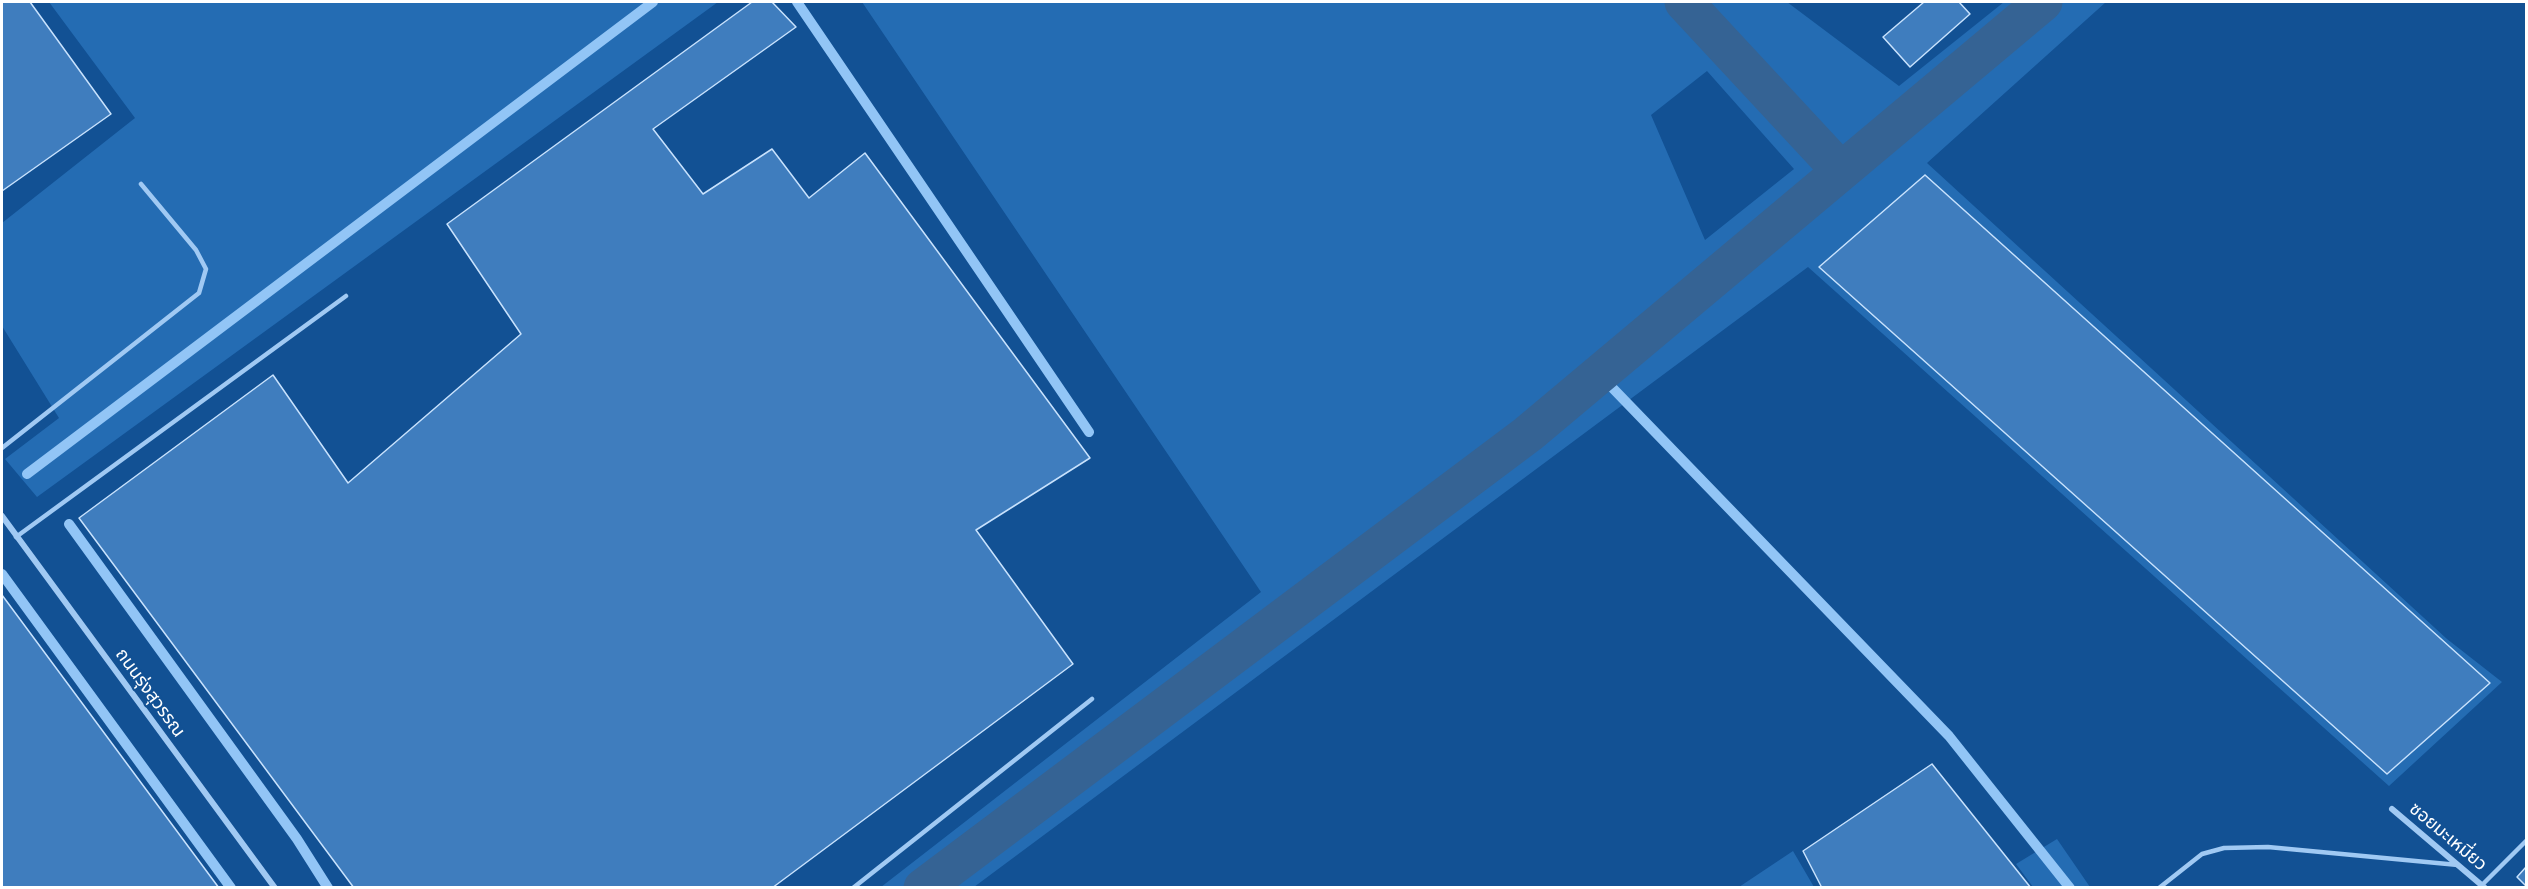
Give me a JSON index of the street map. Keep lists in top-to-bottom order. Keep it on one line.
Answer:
{"streets":{"street":["ถนนรุ่งสุวรรณ","ซอยมะเหมี่ยว"]}}
